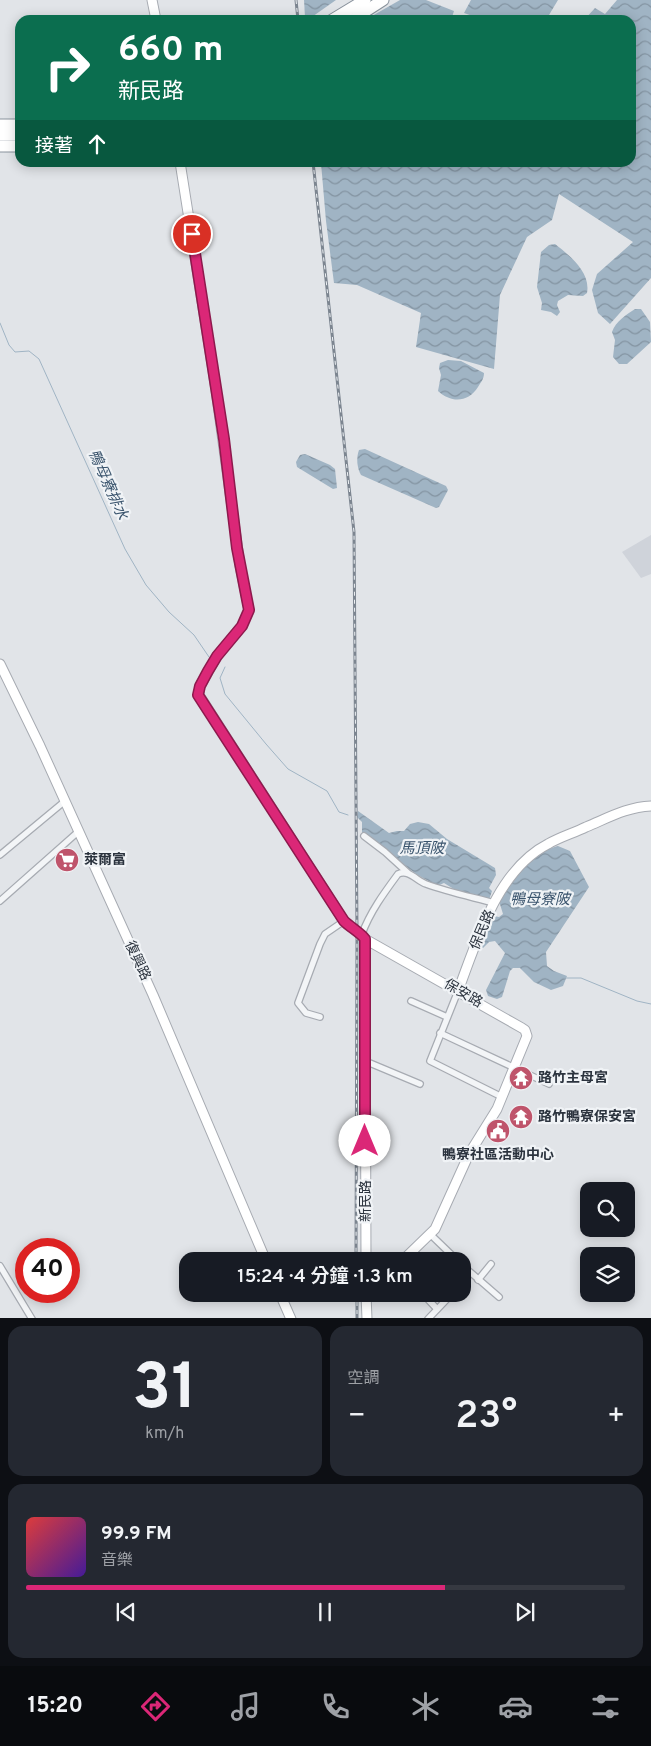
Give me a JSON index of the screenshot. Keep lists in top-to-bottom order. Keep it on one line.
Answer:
{"streets":{"street":["保民路","復興路","保安路","新民路"]},"crossings":[["保民路","保安路"],["保安路","新民路"]],"water":["鴨母寮排水","馬頂陂","鴨母寮陂"],"places":{"supermarket":["萊爾富"],"temple":["路竹主母宮","路竹鴨寮保安宮"],"public building":["鴨寮社區活動中心"]},"page":{"turn":["660 m","新民路"],"then":"接著","limit":"40","trip":"15:24 · 4 分鐘 · 1.3 km","tile":[["31","km/h"],"空調"],"heat":["−","23°","+"],"song":["99.9 FM","音樂"],"tabs":"15:20"}}
